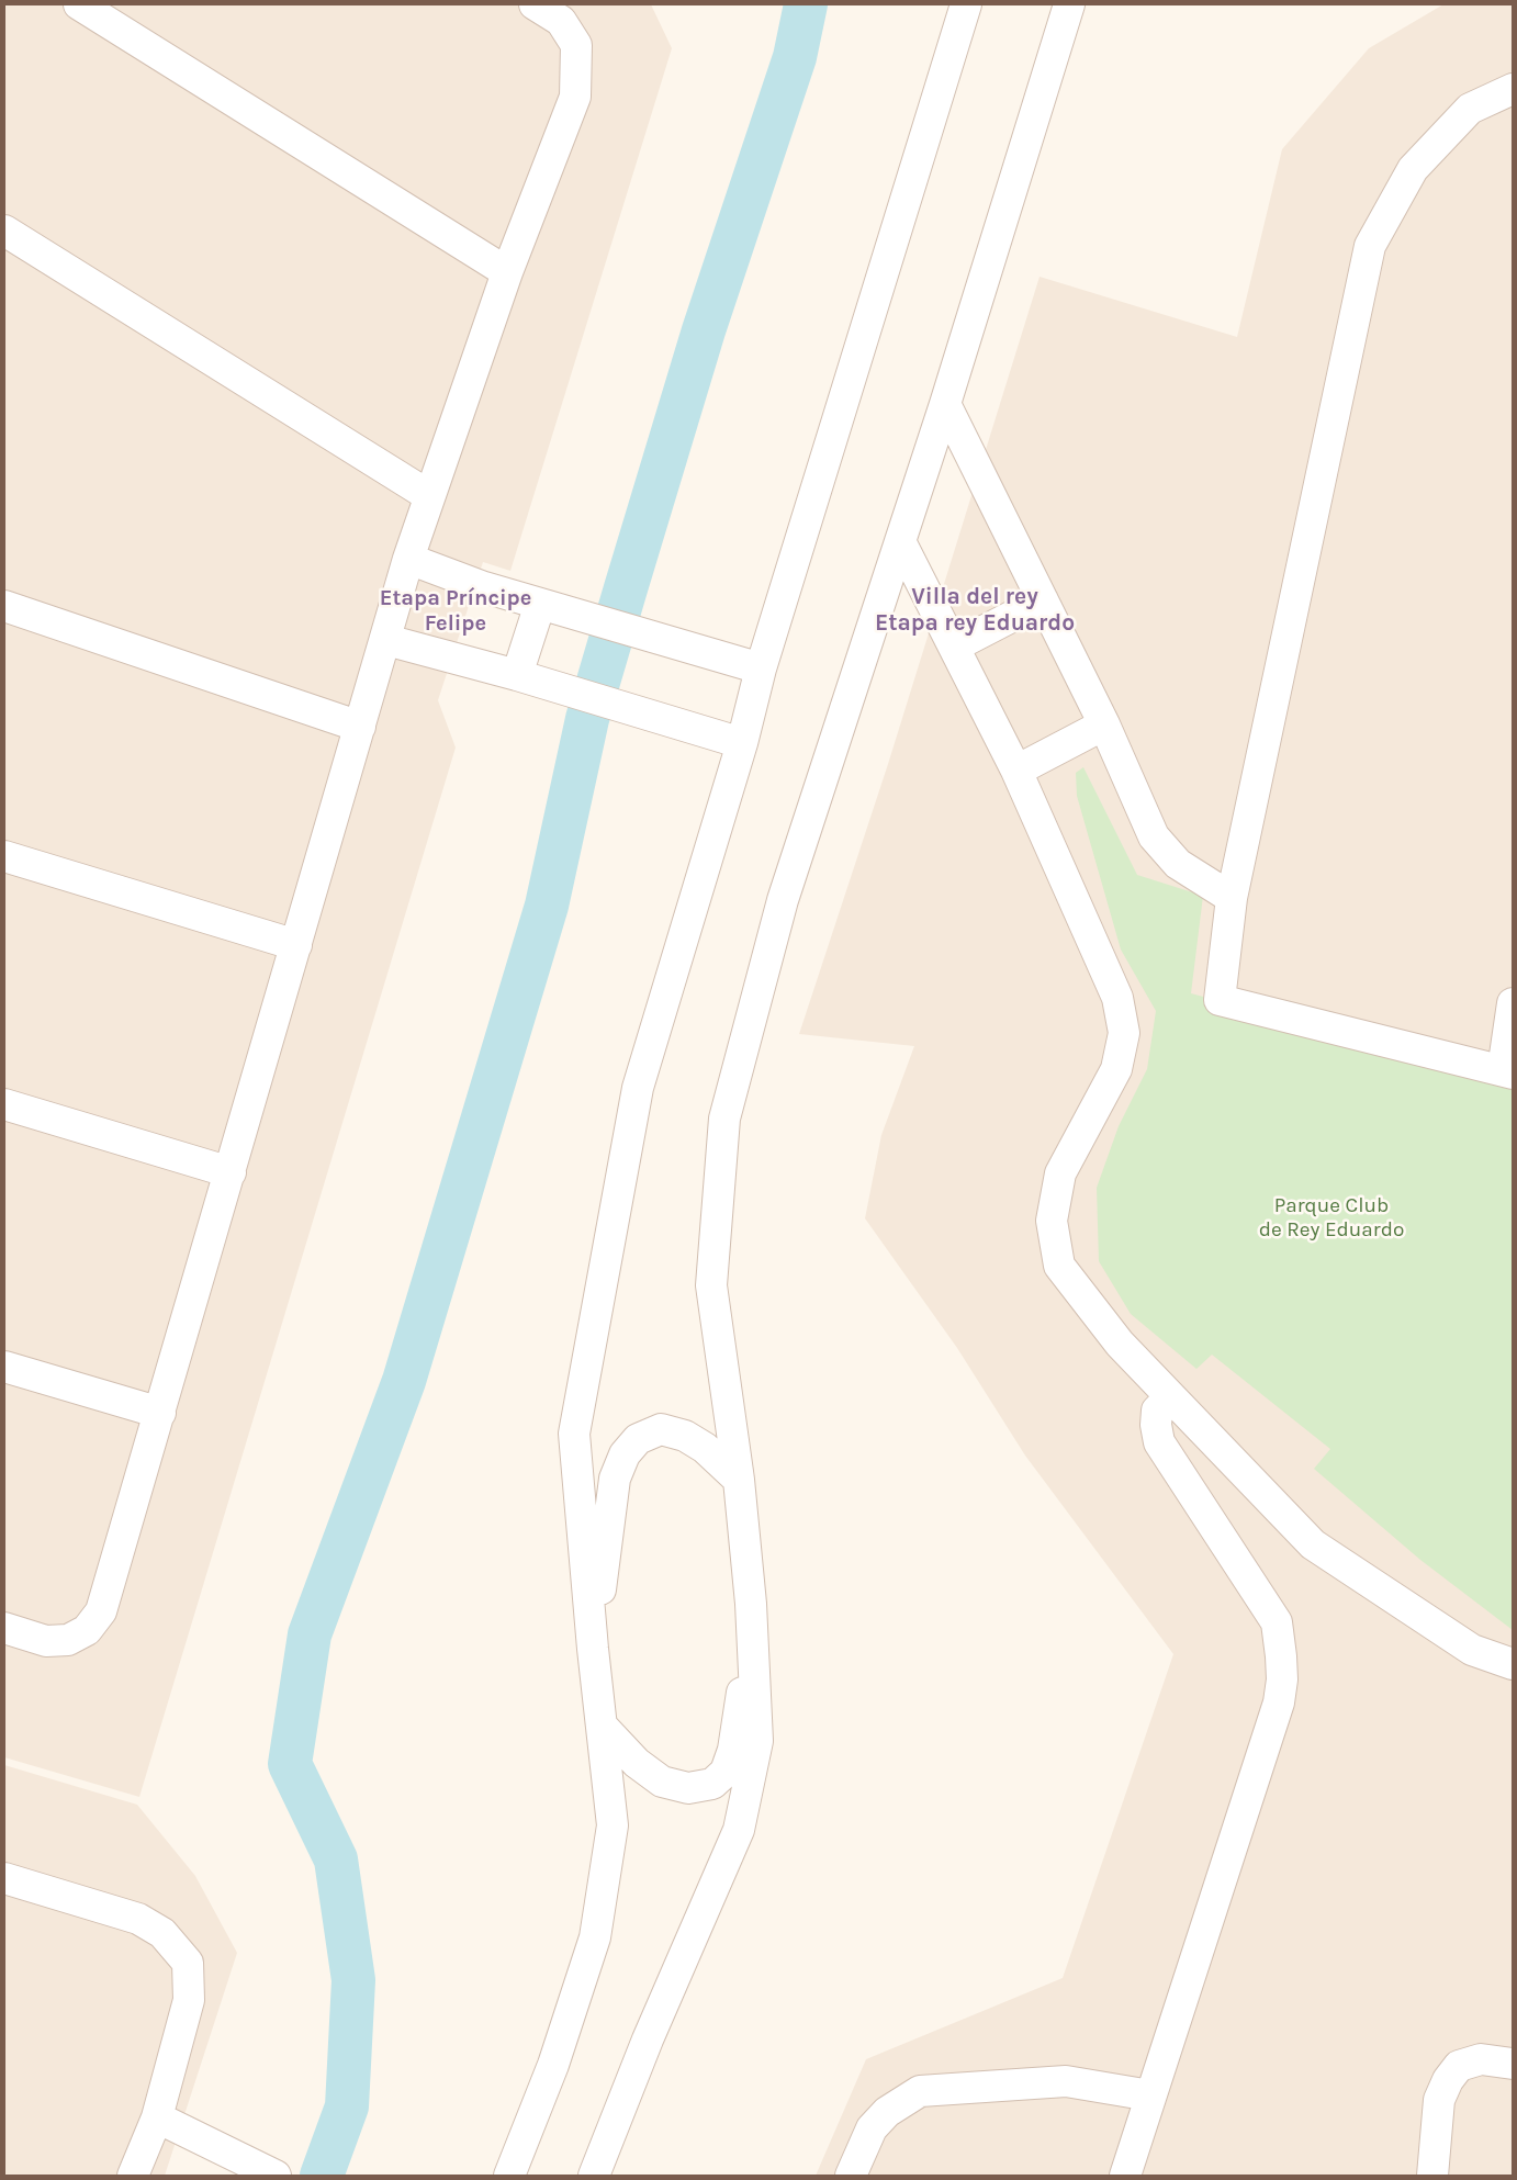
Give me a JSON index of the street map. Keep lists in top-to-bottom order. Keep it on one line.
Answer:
{"districts":["Villa del rey Etapa rey Eduardo","Etapa Príncipe Felipe"],"parks":["Parque Club de Rey Eduardo"]}
